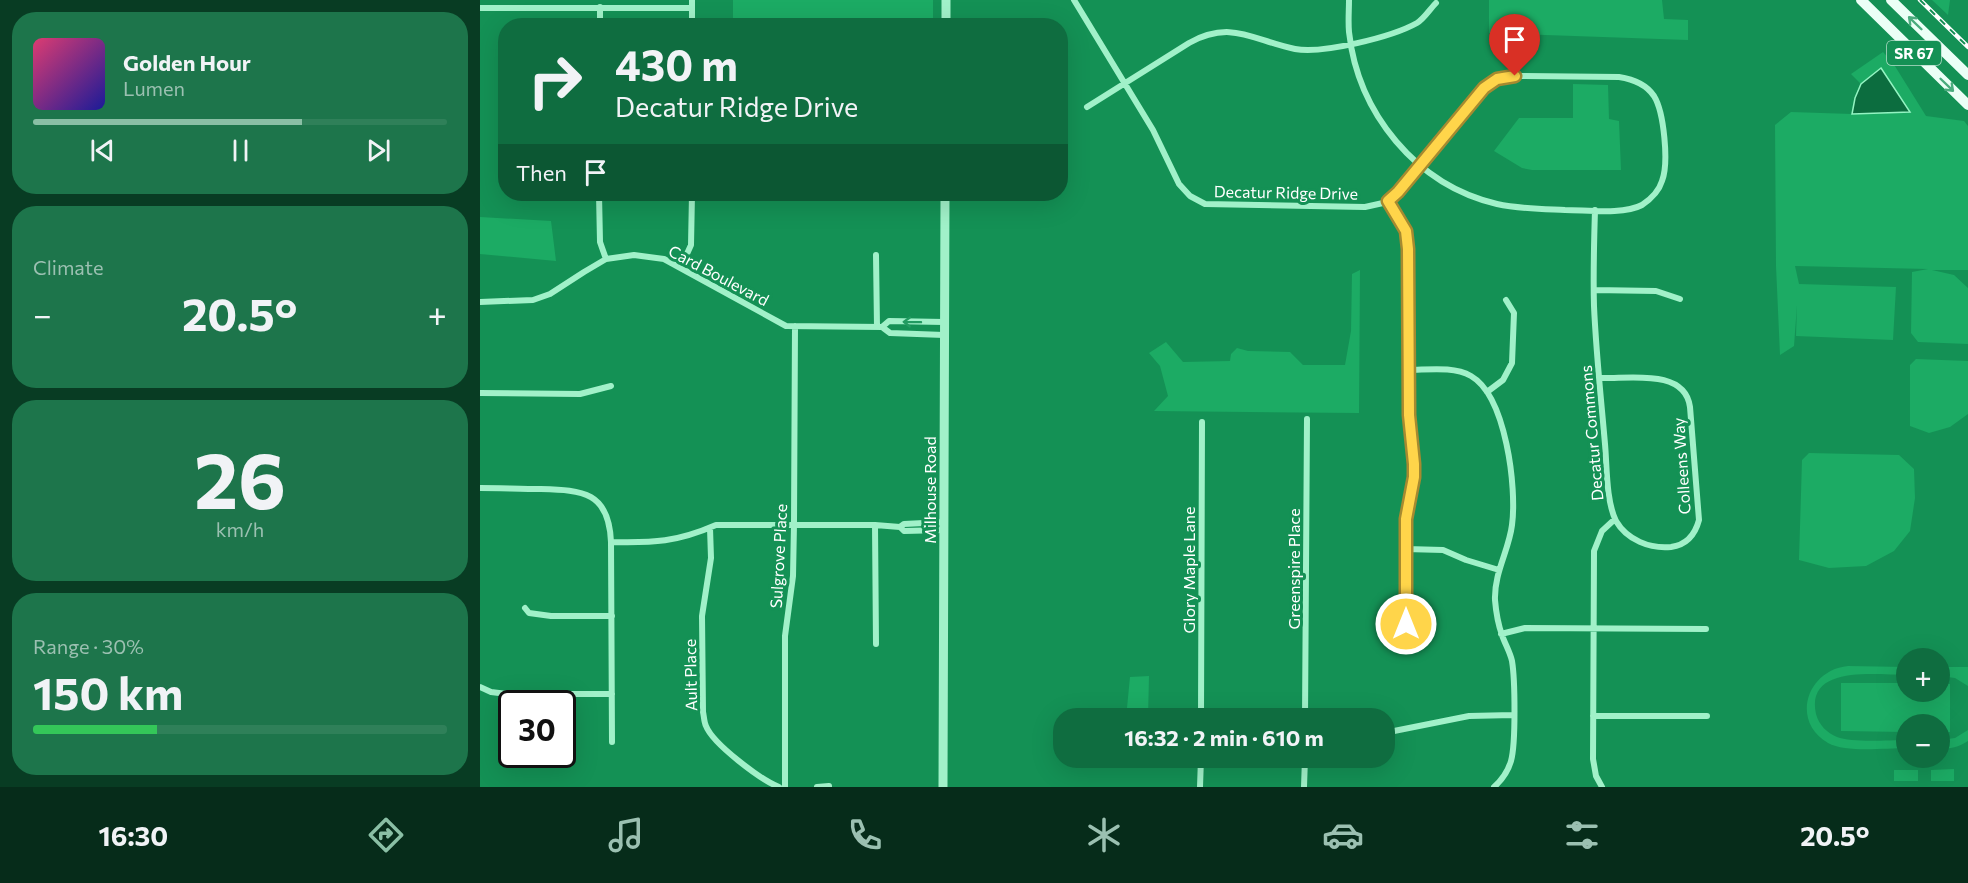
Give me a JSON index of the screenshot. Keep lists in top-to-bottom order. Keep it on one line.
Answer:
{"streets":{"main road":["SR 67"],"street":["Decatur Ridge Drive","Card Boulevard","Decatur Commons","Colleens Way","Milhouse Road","Sulgrove Place","Greenspire Place","Glory Maple Lane","Ault Place"]},"crossings":[["Card Boulevard","Milhouse Road"],["Card Boulevard","Sulgrove Place"],["Decatur Commons","Colleens Way"]],"page":{"turn":["430 m","Decatur Ridge Drive"],"song":["Golden Hour","Lumen"],"then":"Then","tile":["Climate",["26","km/h"],["Range · 30%","150 km"]],"heat":["−","20.5°","+"],"map_buttons":["+","−"],"limit":"30","trip":"16:32 · 2 min · 610 m","tabs":["16:30","20.5°"]}}
